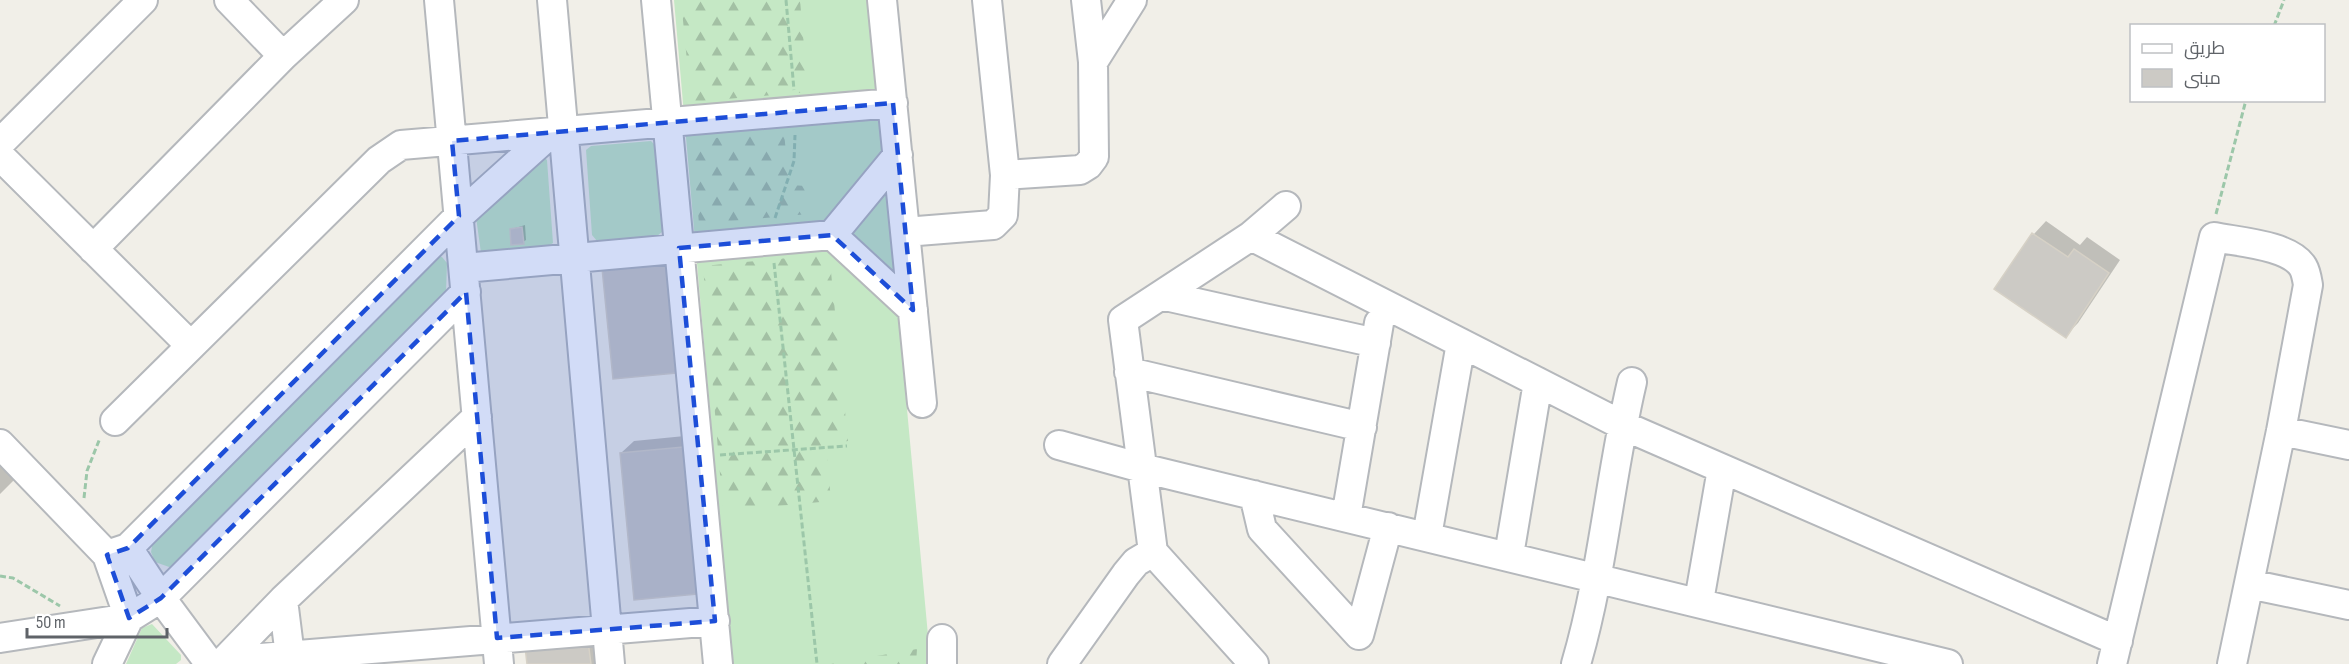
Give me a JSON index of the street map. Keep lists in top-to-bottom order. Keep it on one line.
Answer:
{"legend":["طريق","مبنى"],"scale_bar":"50 m"}
